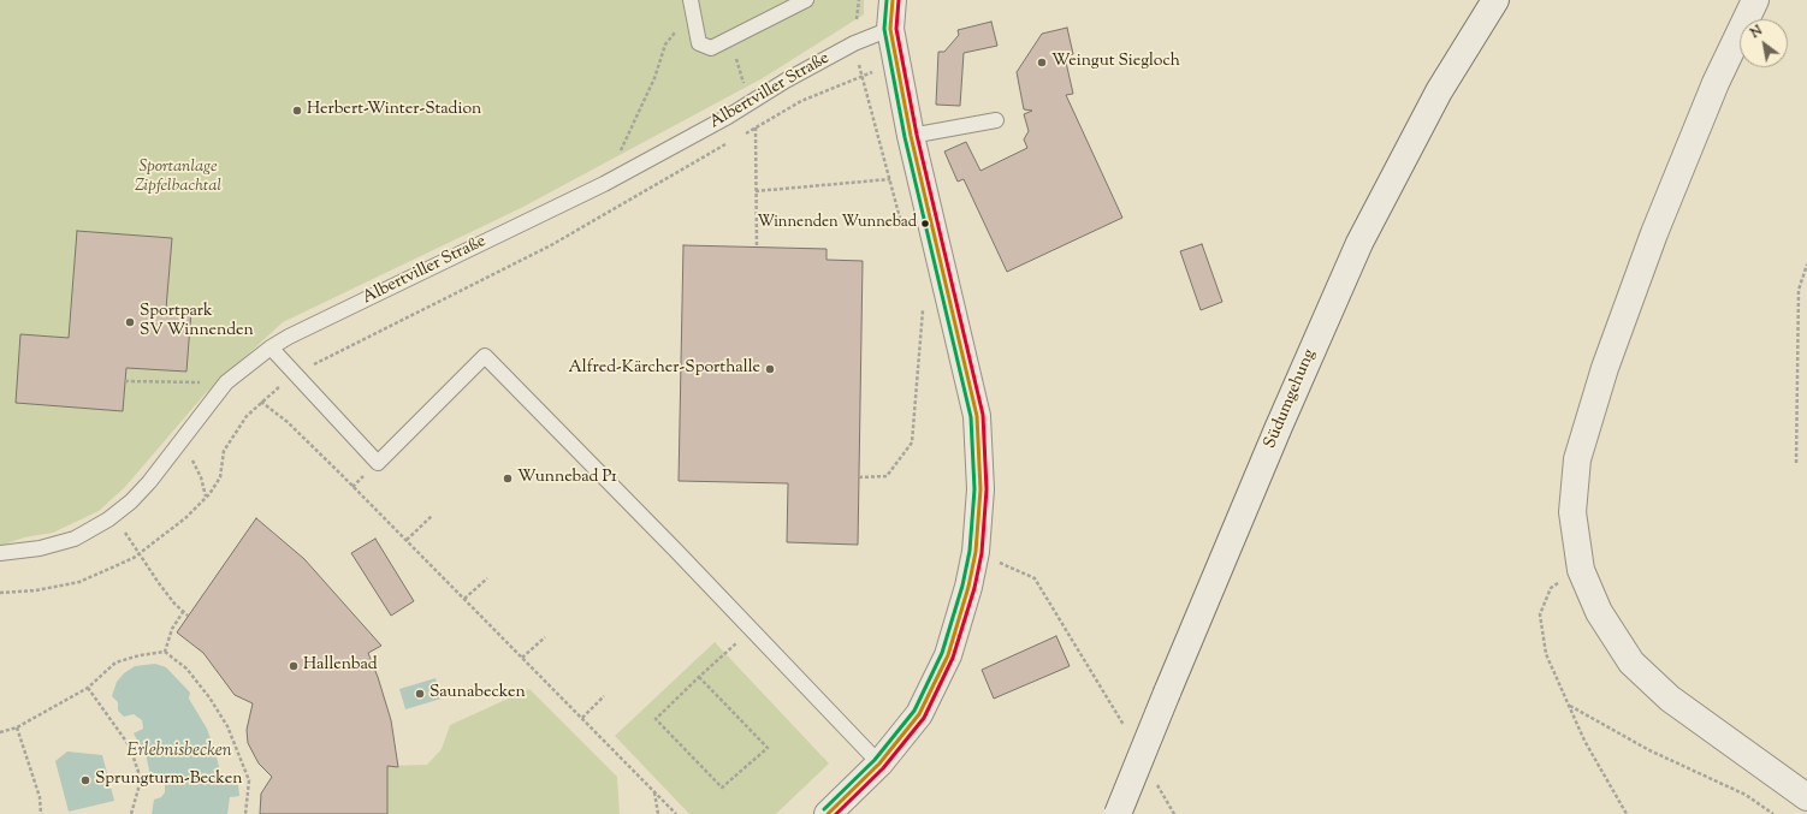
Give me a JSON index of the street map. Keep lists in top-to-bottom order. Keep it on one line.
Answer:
{"streets":{"street":["Südumgehung"],"lane":["Albertviller Straße"]},"water":["Erlebnisbecken"],"parks":["Sportanlage Zipfelbachtal"],"places":["Weingut Siegloch","Herbert-Winter-Stadion","Winnenden Wunnebad","Sportpark SV Winnenden","Alfred-Kärcher-Sporthalle","Wunnebad P1","Hallenbad","Saunabecken","Sprungturm-Becken"],"north":"top left"}
